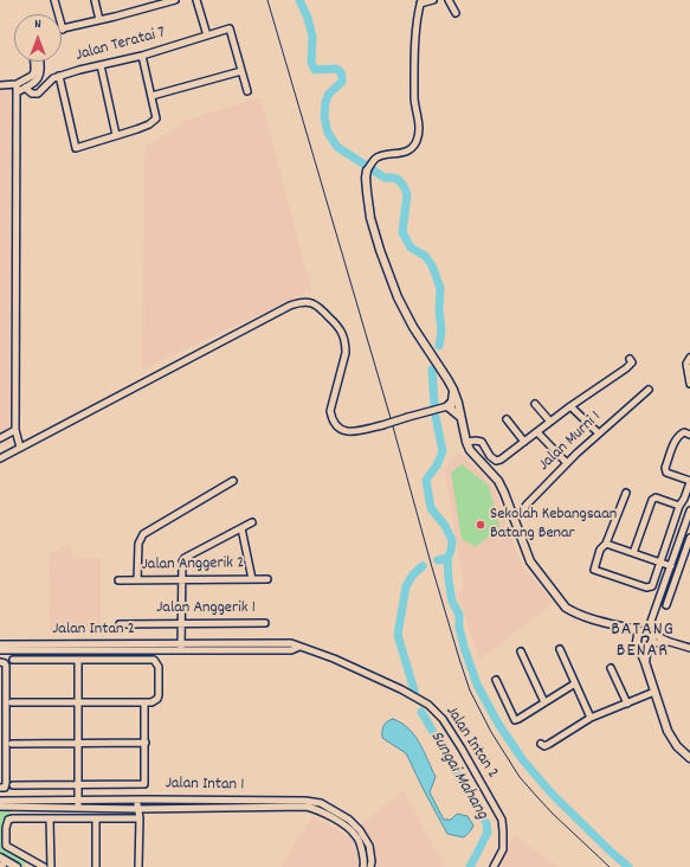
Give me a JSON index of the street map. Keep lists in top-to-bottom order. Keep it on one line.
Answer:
{"streets":{"street":["Jalan Teratai 7","Jalan Murni 1","Jalan Anggerik 2","Jalan Anggerik 1","Jalan Intan 2","Jalan Intan 1"]},"districts":["BATANG BENAR"],"water":["Sungai Mahang"],"places":["Sekolah Kebangsaan Batang Benar"],"north":"top"}
